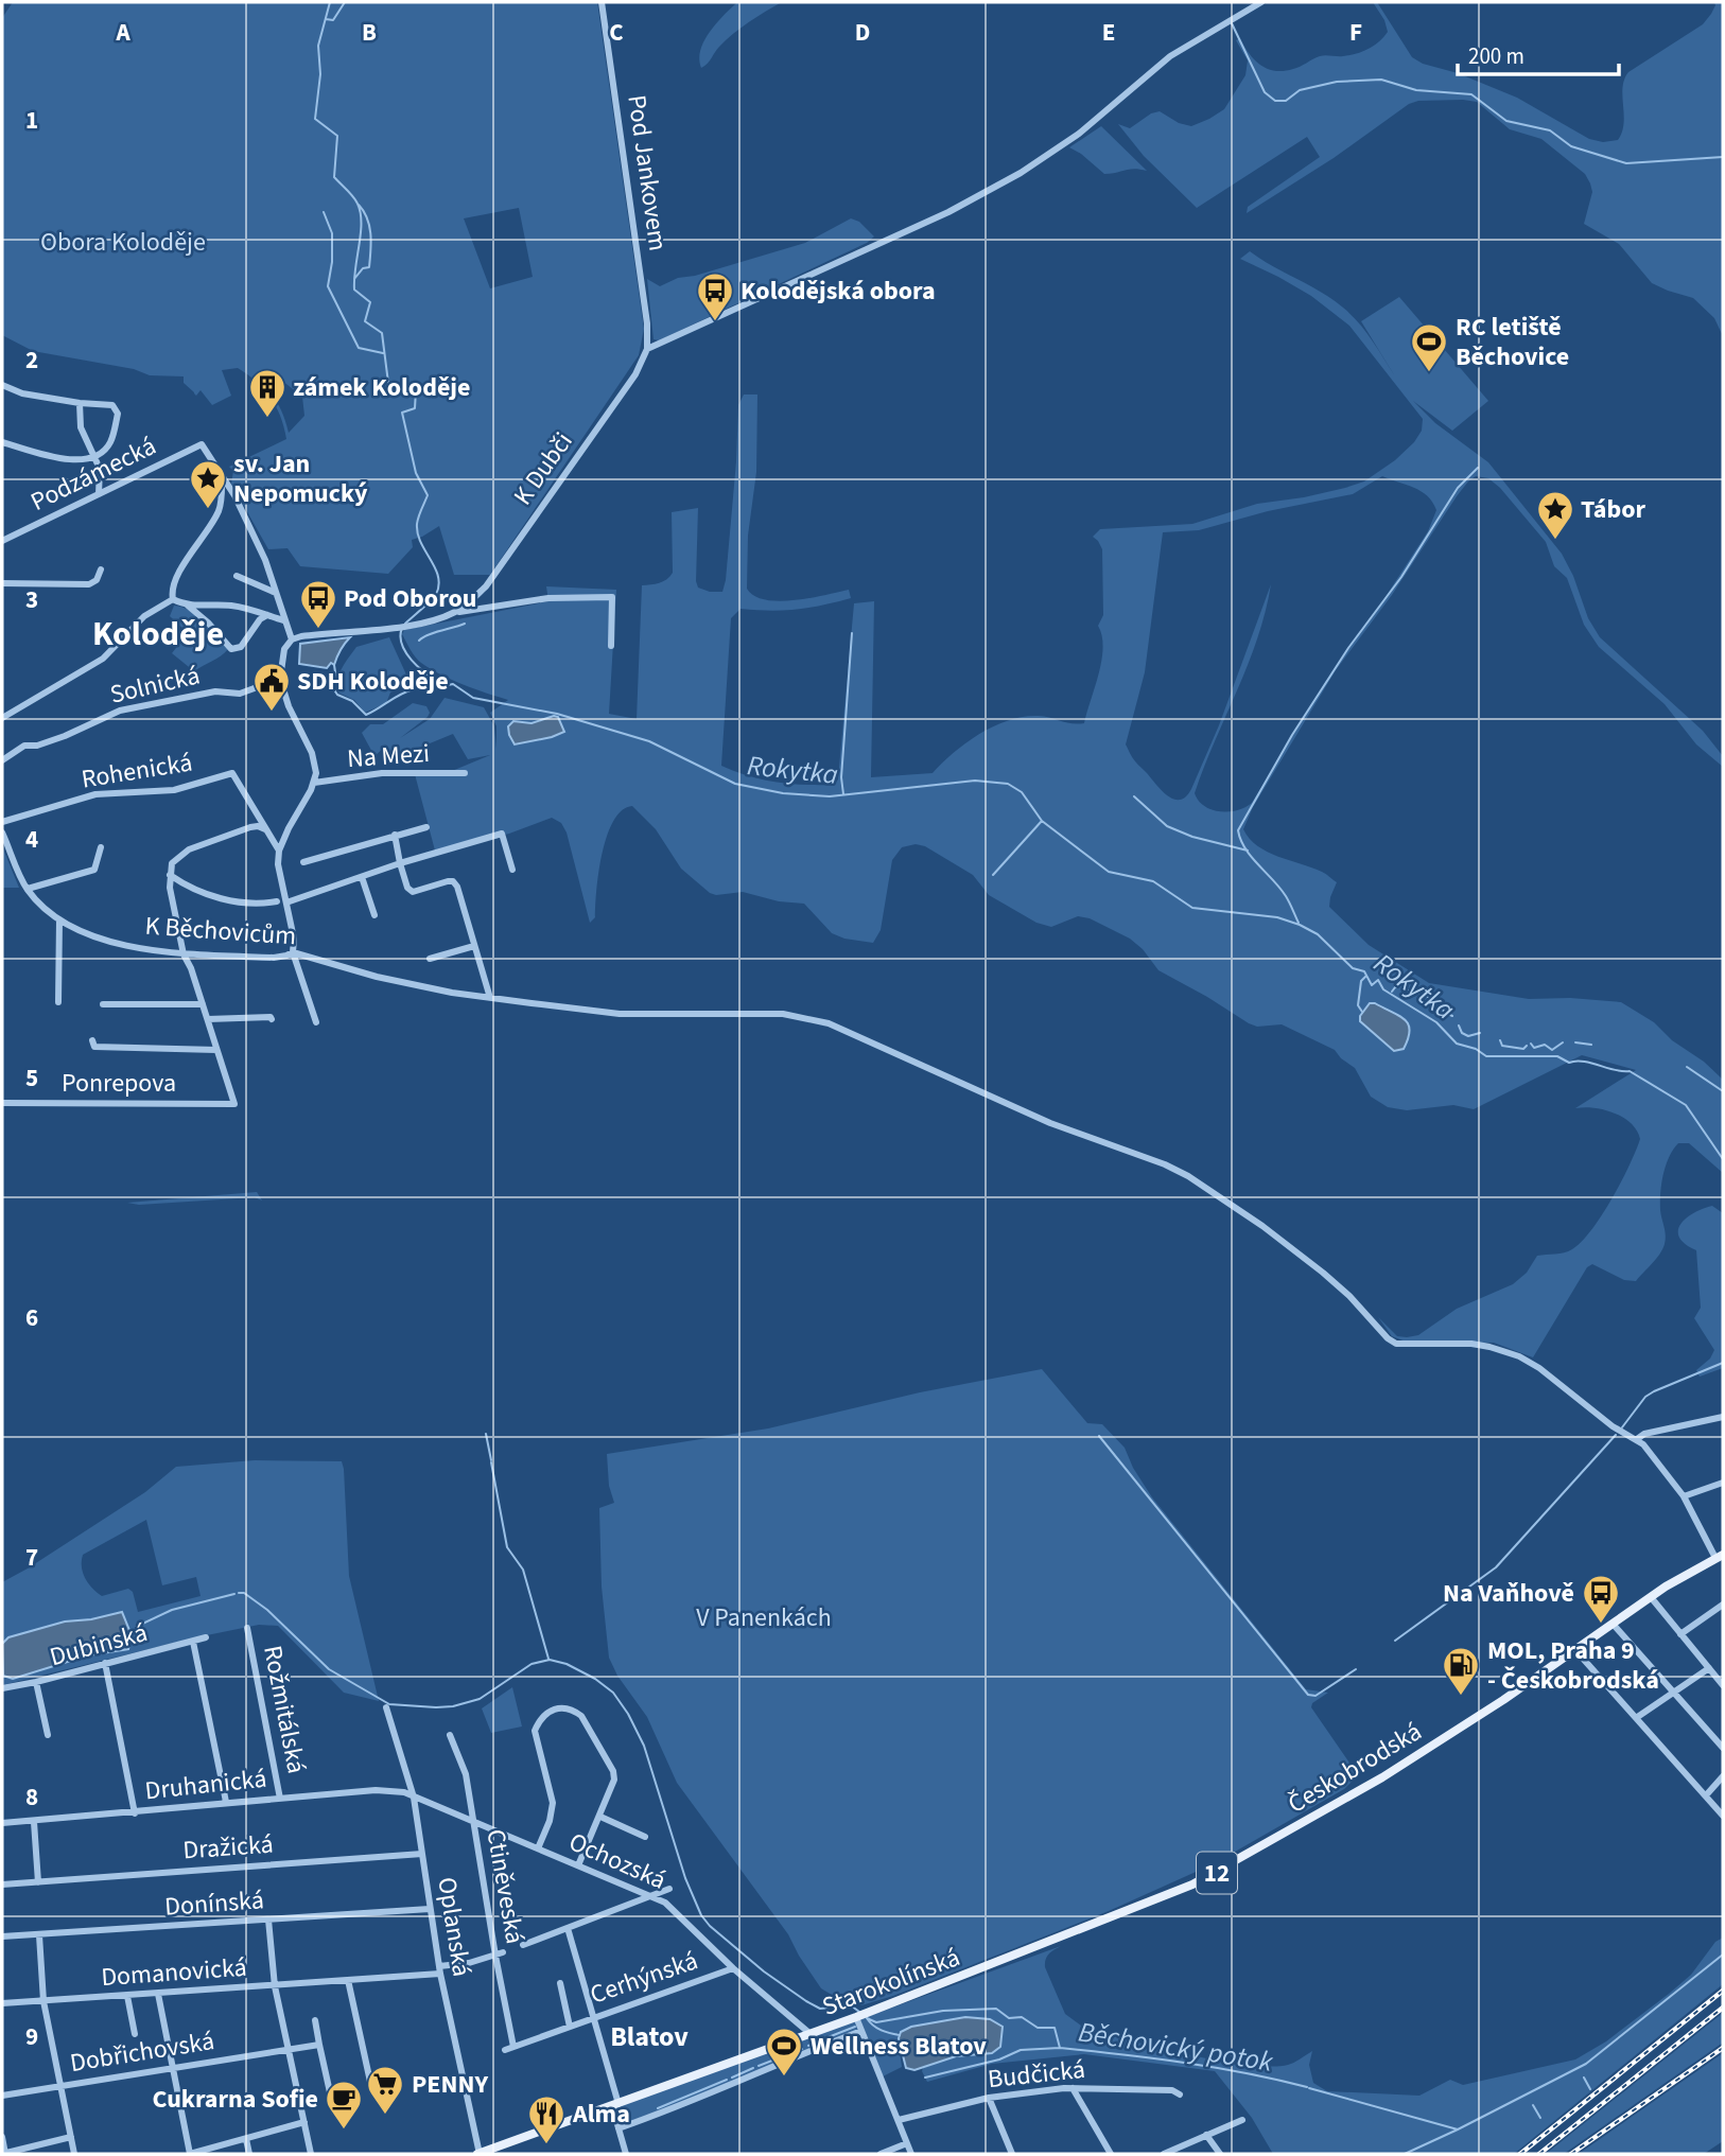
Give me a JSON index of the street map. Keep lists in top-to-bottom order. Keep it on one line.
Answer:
{"streets":{"main road":["Českobrodská","12","Starokolínská"],"street":["Pod Jankovem","K Dubči","Podzámecká","Solnická","Na Mezi","Rohenická","K Běchovicům","Ponrepova","Dubinská","Rožmitálská","Druhanická","Dražická","Ochozská","Ctiněveská","Donínská","Oplanská","Domanovická","Cerhýnská","Dobřichovská","Budčická"]},"crossings":[["Pod Jankovem","K Dubči"],["Rožmitálská","Druhanická"],["Českobrodská","Starokolínská"],["Druhanická","Ochozská"],["Druhanická","Oplanská"],["Dražická","Oplanská"],["Ochozská","Ctiněveská"],["Ochozská","Oplanská"],["Ochozská","Cerhýnská"],["Ochozská","Starokolínská"],["Ctiněveská","Domanovická"],["Ctiněveská","Cerhýnská"],["Donínská","Oplanská"],["Oplanská","Domanovická"],["Oplanská","Starokolínská"]],"districts":["Koloděje","Blatov"],"water":["Rokytka","Běchovický potok"],"parks":["Obora Koloděje","V Panenkách"],"places":{"bus stop":["Kolodějská obora","Pod Oborou","Na Vaňhově"],"sports":["RC letiště Běchovice","Wellness Blatov"],"building":["zámek Koloděje"],"place":["sv. Jan Nepomucký","Tábor"],"public building":["SDH Koloděje"],"fuel station":["MOL, Praha 9 - Českobrodská"],"supermarket":["PENNY"],"cafe":["Cukrarna Sofie"],"restaurant":["Alma"]},"scale_bar":"200 m","grid":{"columns":["A","B","C","D","E","F"],"rows":["1","2","3","4","5","6","7","8","9"]}}
